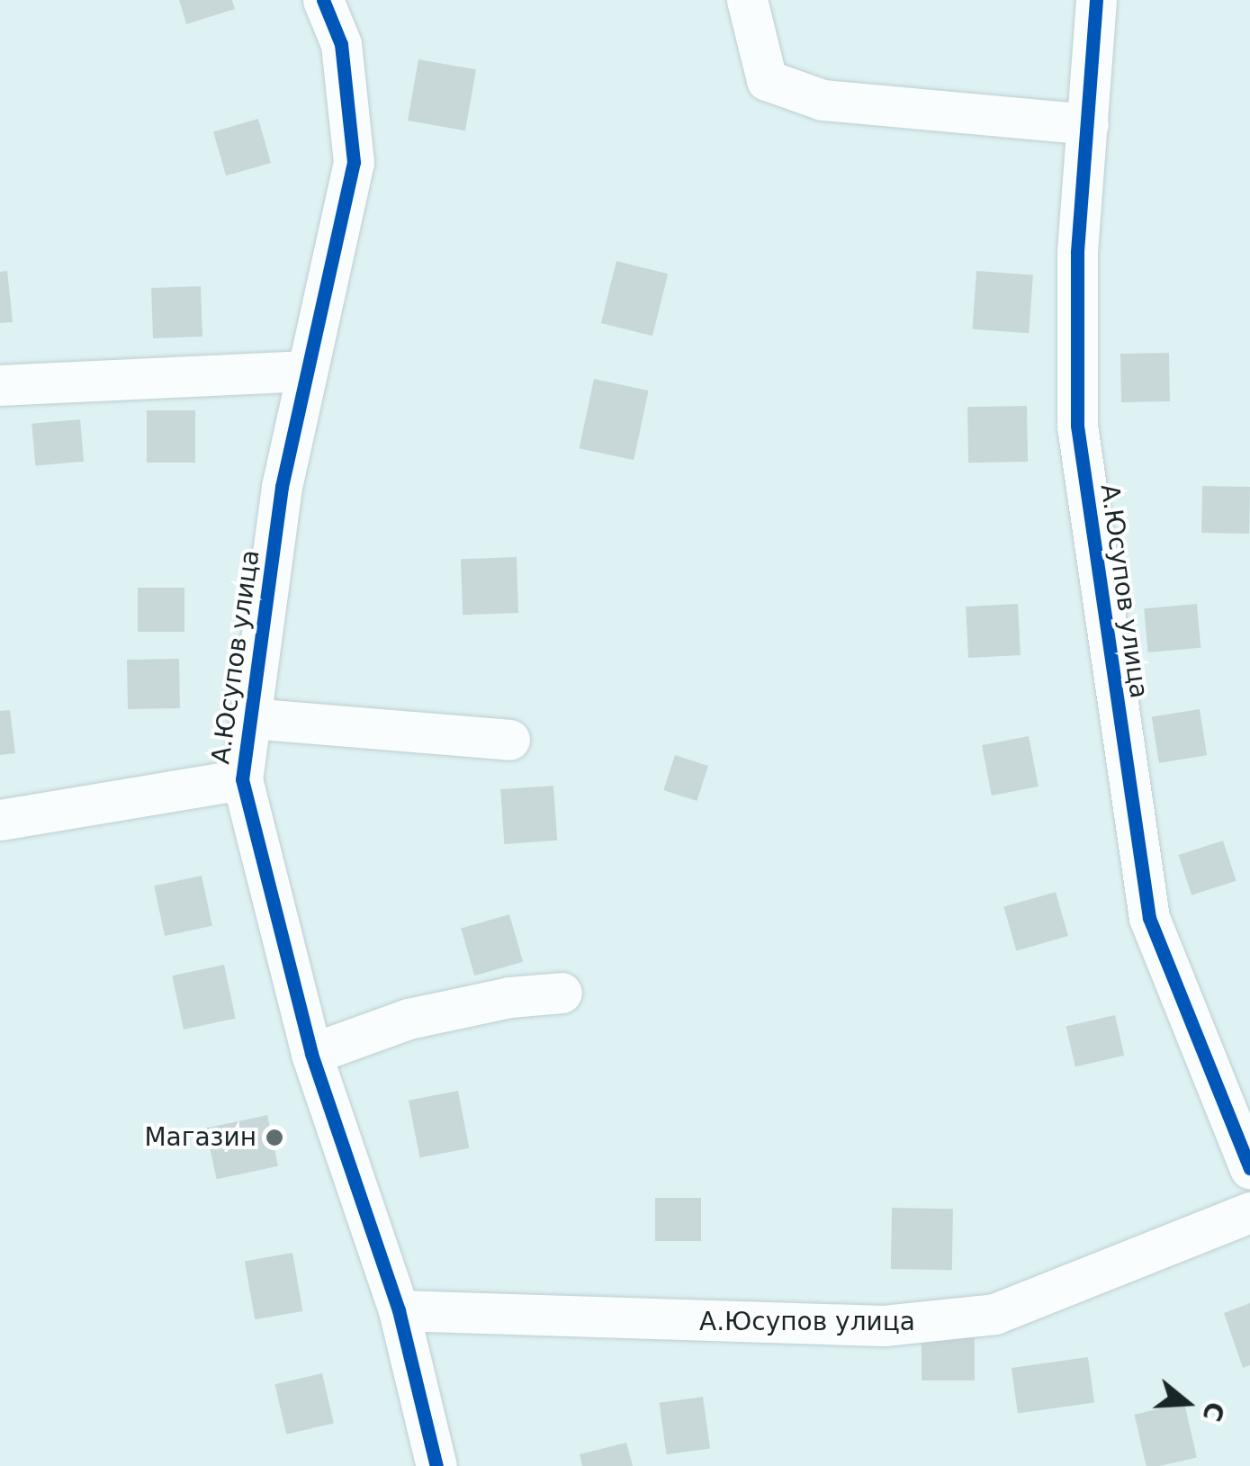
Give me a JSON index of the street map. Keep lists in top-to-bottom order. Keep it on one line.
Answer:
{"streets":{"street":["А.Юсупов улица"]},"places":["Магазин"],"north":"right"}
